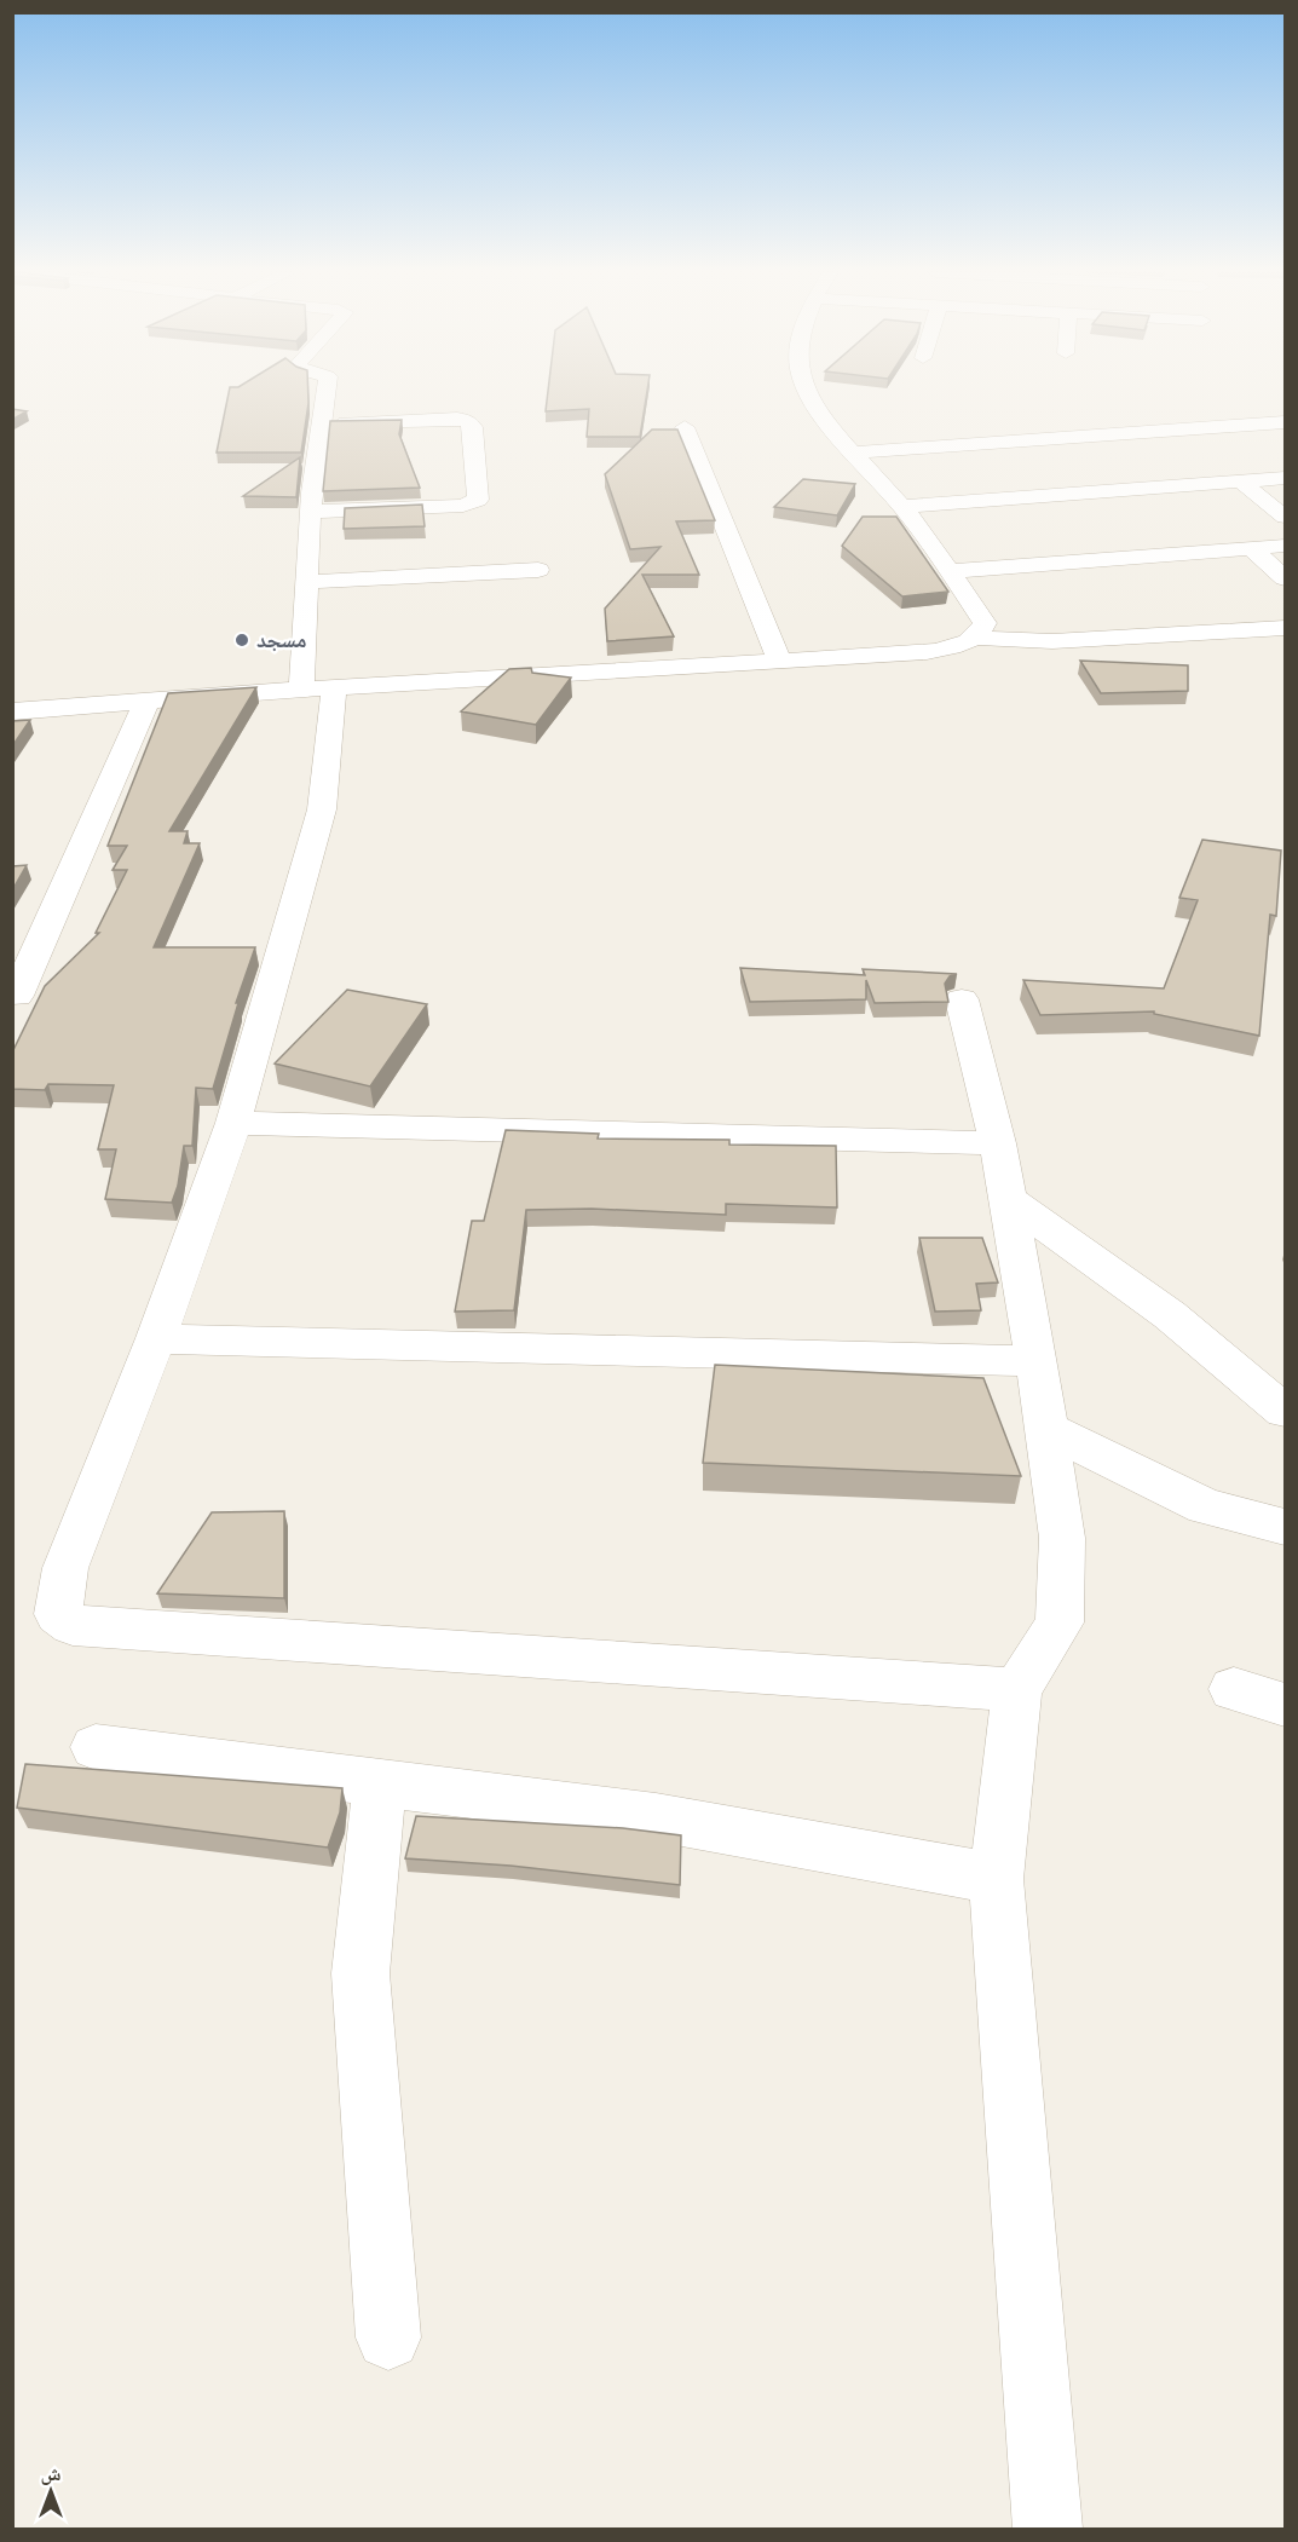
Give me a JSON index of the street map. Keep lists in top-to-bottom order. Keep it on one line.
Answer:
{"places":["مسجد"],"north":"top"}
